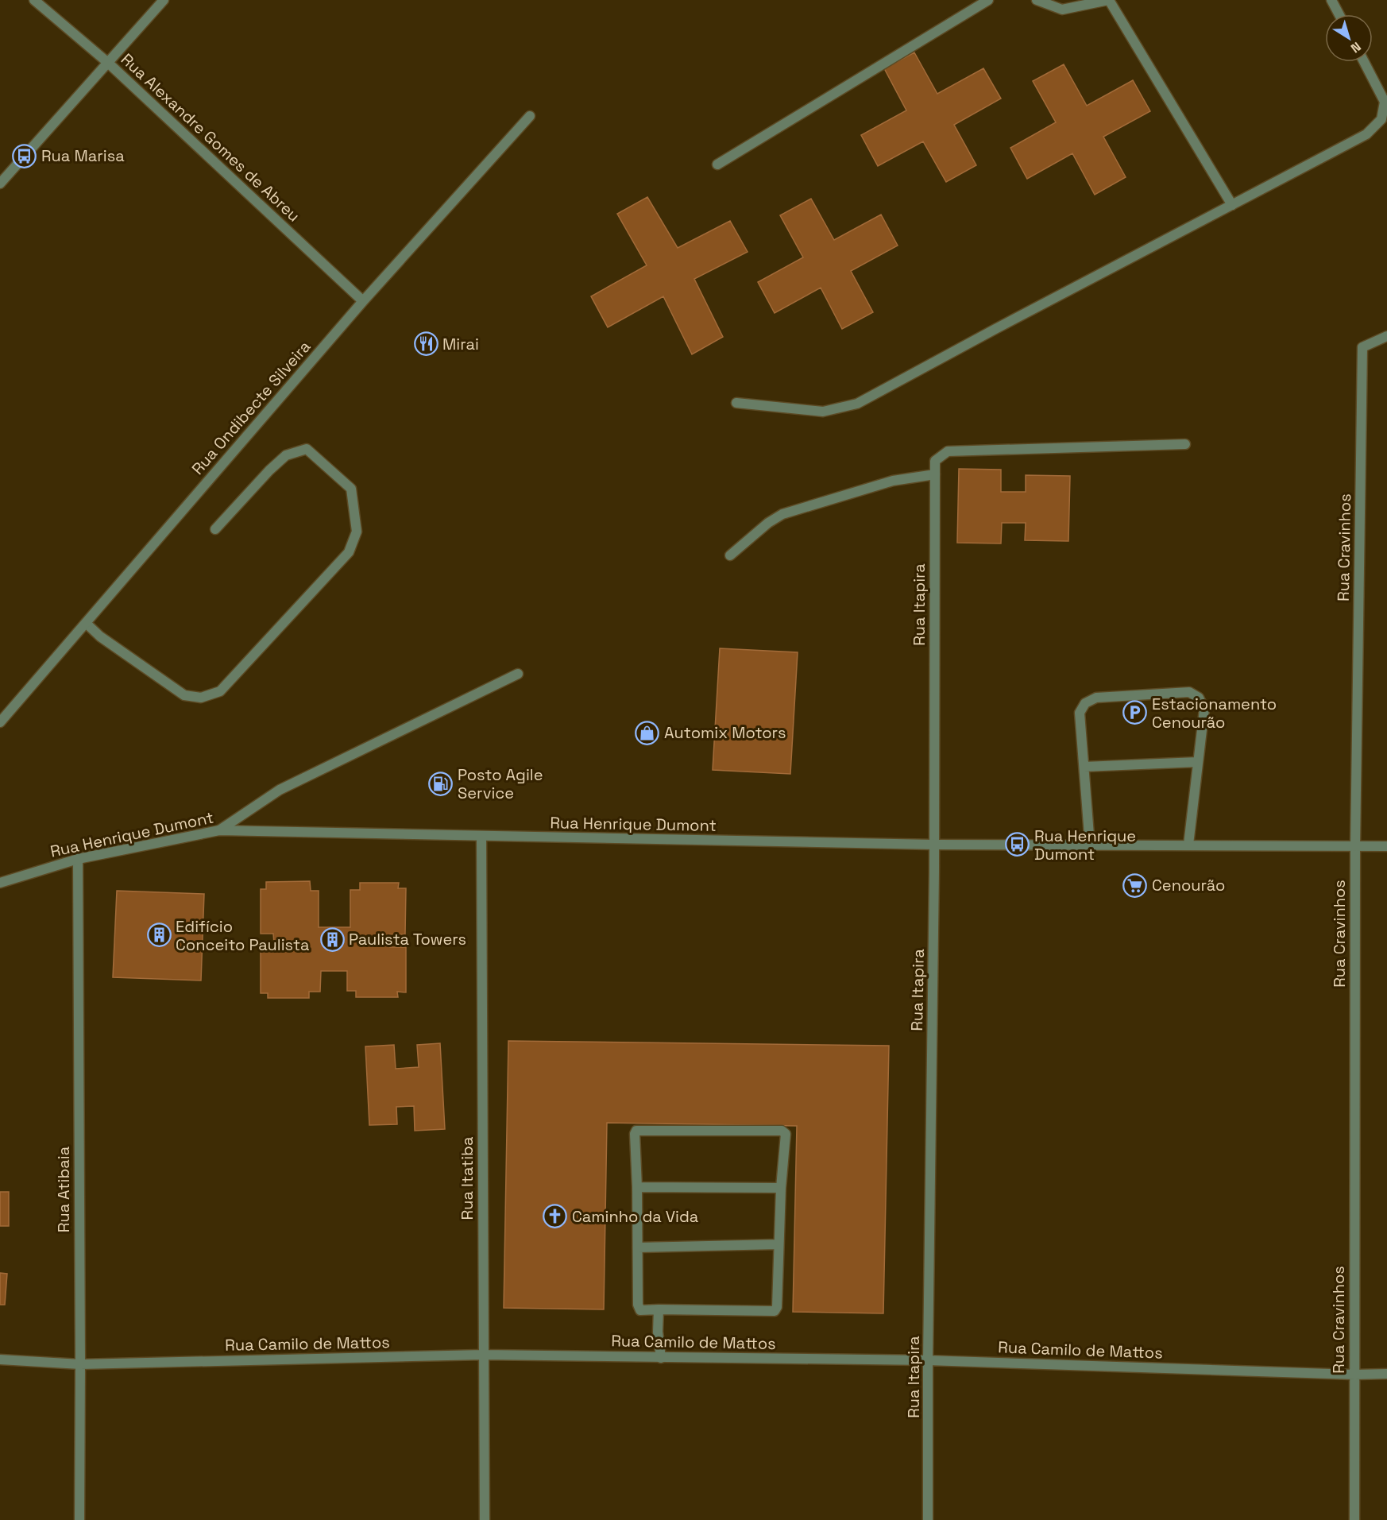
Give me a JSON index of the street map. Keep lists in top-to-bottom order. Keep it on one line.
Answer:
{"streets":{"street":["Rua Alexandre Gomes de Abreu","Rua Ondibecte Silveira","Rua Cravinhos","Rua Itapira","Rua Henrique Dumont","Rua Itatiba","Rua Atibaia","Rua Camilo de Mattos"]},"crossings":[["Rua Alexandre Gomes de Abreu","Rua Ondibecte Silveira"],["Rua Cravinhos","Rua Henrique Dumont"],["Rua Cravinhos","Rua Camilo de Mattos"],["Rua Itapira","Rua Henrique Dumont"],["Rua Itapira","Rua Camilo de Mattos"],["Rua Henrique Dumont","Rua Itatiba"],["Rua Henrique Dumont","Rua Atibaia"],["Rua Itatiba","Rua Camilo de Mattos"],["Rua Atibaia","Rua Camilo de Mattos"]],"places":{"bus stop":["Rua Marisa","Rua Henrique Dumont"],"restaurant":["Mirai"],"parking":["Estacionamento Cenourão"],"shop":["Automix Motors"],"fuel station":["Posto Agile Service"],"supermarket":["Cenourão"],"building":["Edifício Conceito Paulista","Paulista Towers"],"church":["Caminho da Vida"]},"north":"bottom right"}
